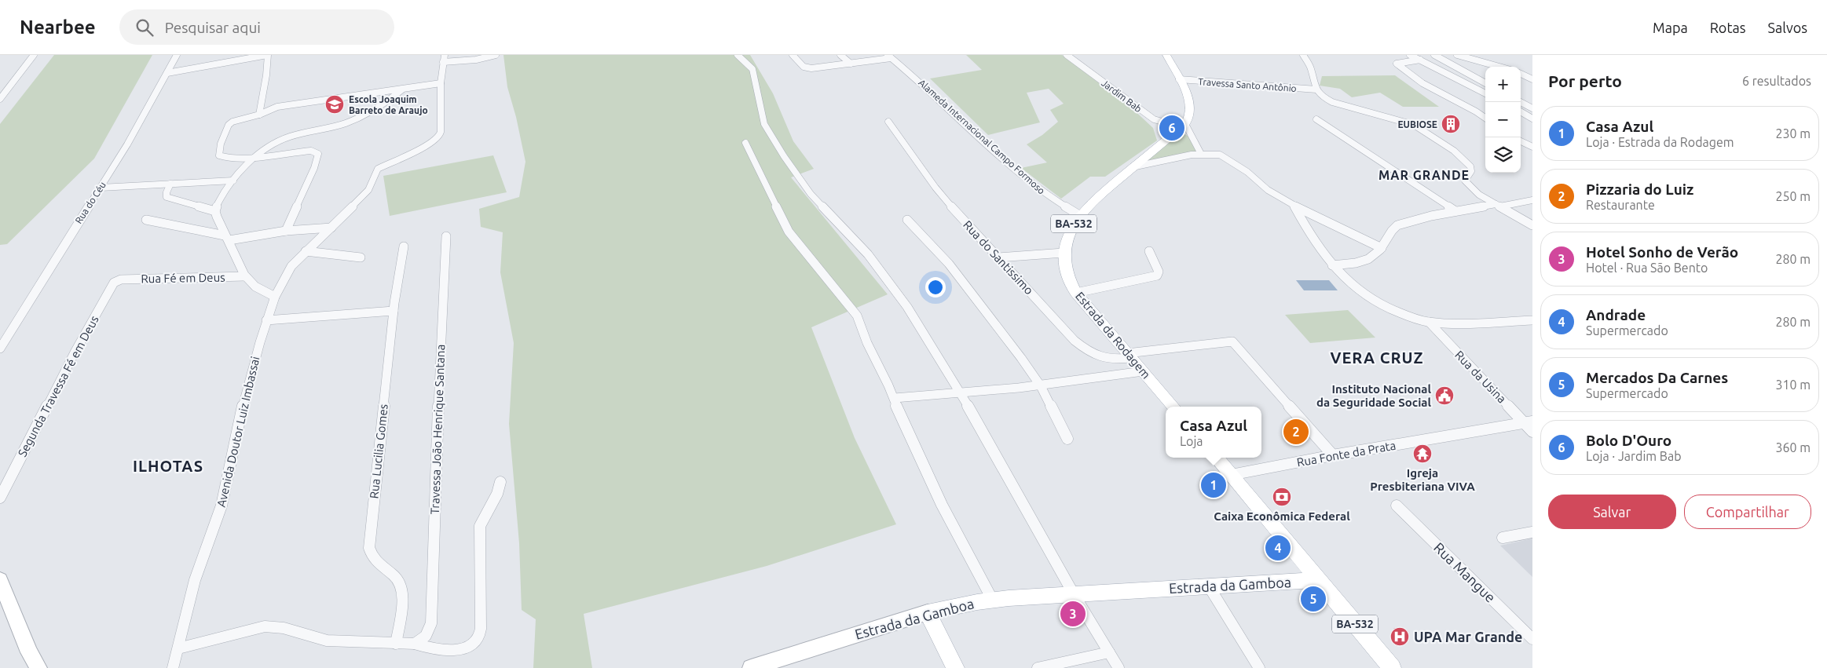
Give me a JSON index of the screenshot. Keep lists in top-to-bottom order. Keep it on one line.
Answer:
{"streets":{"main road":["BA-532","Estrada da Rodagem","Estrada da Gamboa"],"street":["Travessa Santo Antônio","Jardim Bab","Alameda Internacional Campo Formoso","Rua do Céu","Rua do Santissimo","Rua Fé em Deus","Rua da Usina","Segunda Travessa Fé em Deus","Travessa João Henrique Santana","Avenida Doutor Luiz Imbassai","Rua Lucilia Gomes","Rua Fonte da Prata","Rua Mangue"]},"crossings":[["Jardim Bab","Estrada da Rodagem"],["Alameda Internacional Campo Formoso","Estrada da Rodagem"],["BA-532","Rua Fonte da Prata"],["BA-532","Estrada da Gamboa"],["Rua do Santissimo","Estrada da Rodagem"],["Rua Fé em Deus","Segunda Travessa Fé em Deus"],["Rua da Usina","Rua Fonte da Prata"]],"districts":["MAR GRANDE","VERA CRUZ","ILHOTAS"],"places":{"school or university":["Escola Joaquim Barreto de Araujo"],"building":["EUBIOSE"],"public building":["Instituto Nacional da Seguridade Social"],"temple":["Igreja Presbiteriana VIVA"],"bank":["Caixa Econômica Federal"],"hospital":["UPA Mar Grande"]},"page":{"header":"Nearbee","search":"Pesquisar aqui","nav":["Mapa","Rotas","Salvos"],"heading":["Por perto","6 resultados"],"map_buttons":["+","−"],"list":[{"mark":"1","name":"Casa Azul","note":"Loja · Estrada da Rodagem","value":"230 m"},{"mark":"2","name":"Pizzaria do Luiz","note":"Restaurante","value":"250 m"},{"mark":"3","name":"Hotel Sonho de Verão","note":"Hotel · Rua São Bento","value":"280 m"},{"mark":"4","name":"Andrade","note":"Supermercado","value":"280 m"},{"mark":"5","name":"Mercados Da Carnes","note":"Supermercado","value":"310 m"},{"mark":"6","name":"Bolo D'Ouro","note":"Loja · Jardim Bab","value":"360 m"}],"pins":["6","2","1","4","5","3"],"popup":["Casa Azul","Loja"],"buttons":["Salvar","Compartilhar"]}}
